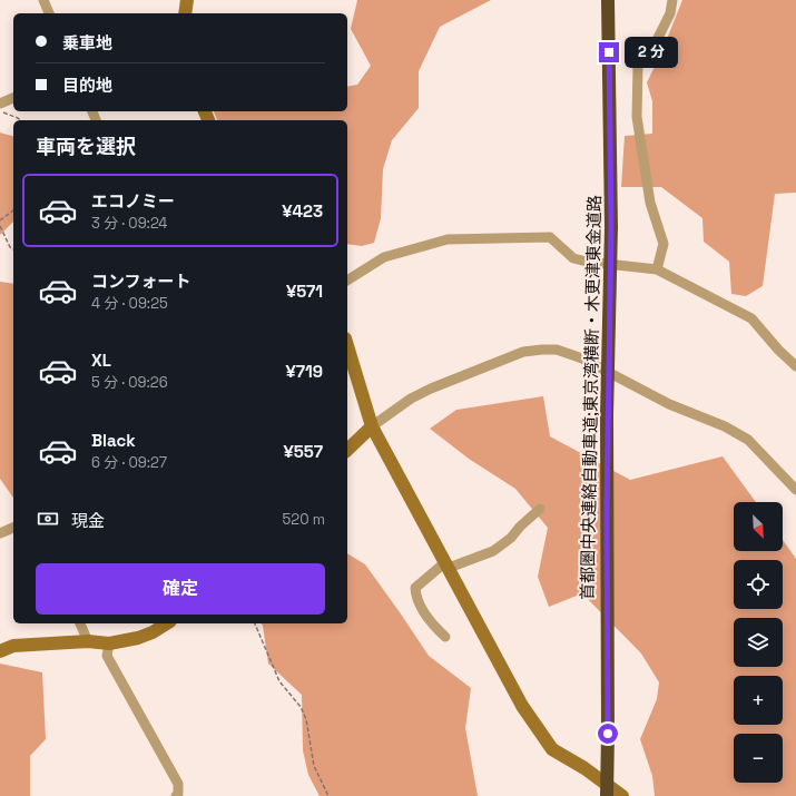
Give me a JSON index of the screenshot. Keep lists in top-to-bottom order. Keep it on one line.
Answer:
{"streets":{"highway":["首都圏中央連絡自動車道;東京湾横断・木更津東金道路"]},"north":"bottom right","page":{"banner":["乗車地","目的地"],"bubble":"2 分","heading":"車両を選択","list":[{"name":"エコノミー","note":"3 分 · 09:24","value":"¥423"},{"name":"コンフォート","note":"4 分 · 09:25","value":"¥571"},{"name":"XL","note":"5 分 · 09:26","value":"¥719"},{"name":"Black","note":"6 分 · 09:27","value":"¥557"}],"pay":["現金","520 m"],"map_buttons":["+","−"],"buttons":"確定"}}
